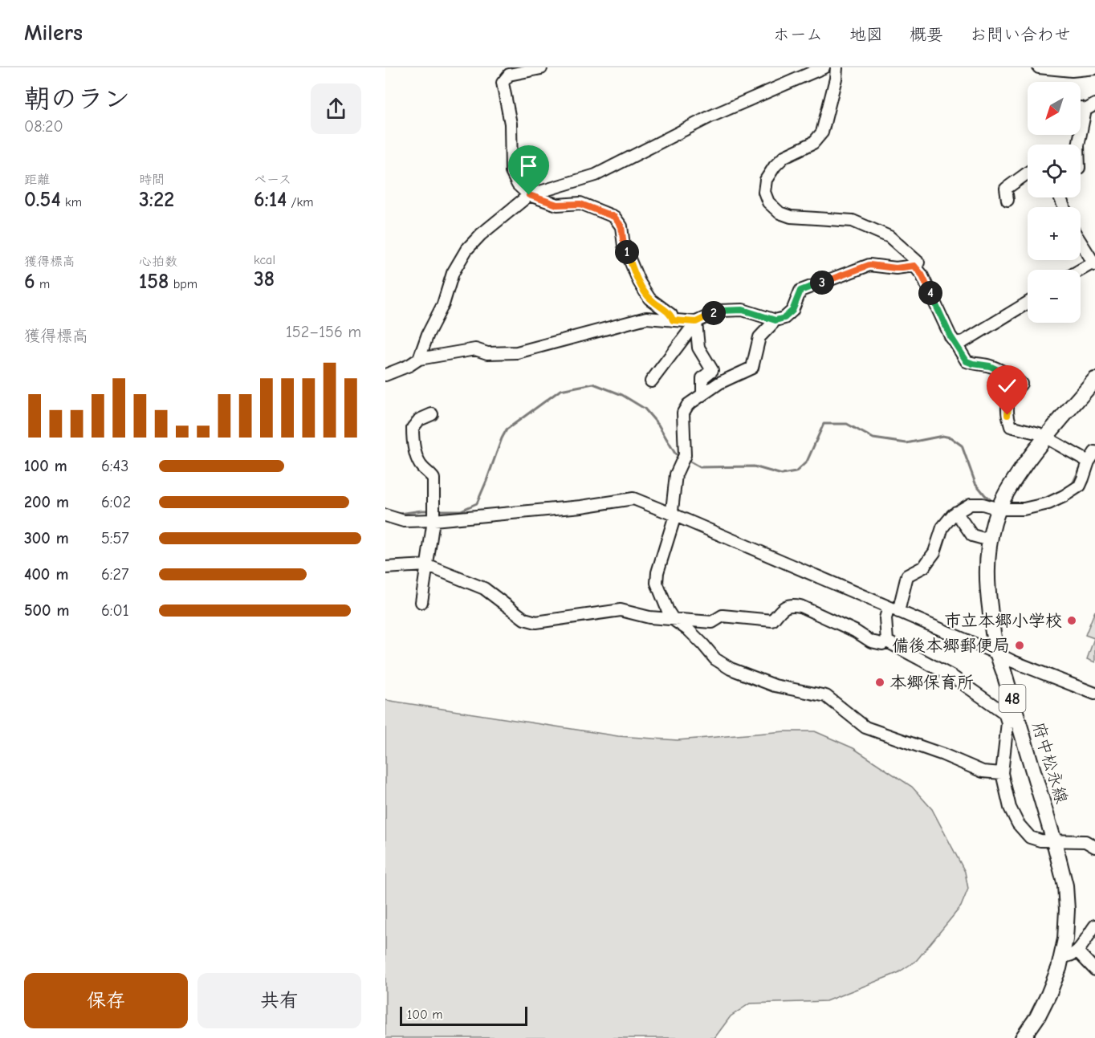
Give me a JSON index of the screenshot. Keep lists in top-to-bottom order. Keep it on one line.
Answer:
{"streets":{"main road":["48","府中松永線"]},"places":["市立本郷小学校","備後本郷郵便局","本郷保育所"],"scale_bar":"100 m","north":"bottom left","page":{"header":"Milers","nav":["ホーム","地図","概要","お問い合わせ"],"heading":["朝のラン","08:20"],"map_buttons":["+","−"],"stats":[["距離","0.54 km"],["時間","3:22"],["ペース","6:14 /km"],["獲得標高","6 m"],["心拍数","158 bpm"],["kcal","38"]],"pins":["1","3","4","2"],"chart":["獲得標高","152–156 m"],"list":[{"name":"100 m","note":"6:43"},{"name":"200 m","note":"6:02"},{"name":"300 m","note":"5:57"},{"name":"400 m","note":"6:27"},{"name":"500 m","note":"6:01"}],"buttons":["保存","共有"],"scale":"100 m"}}
